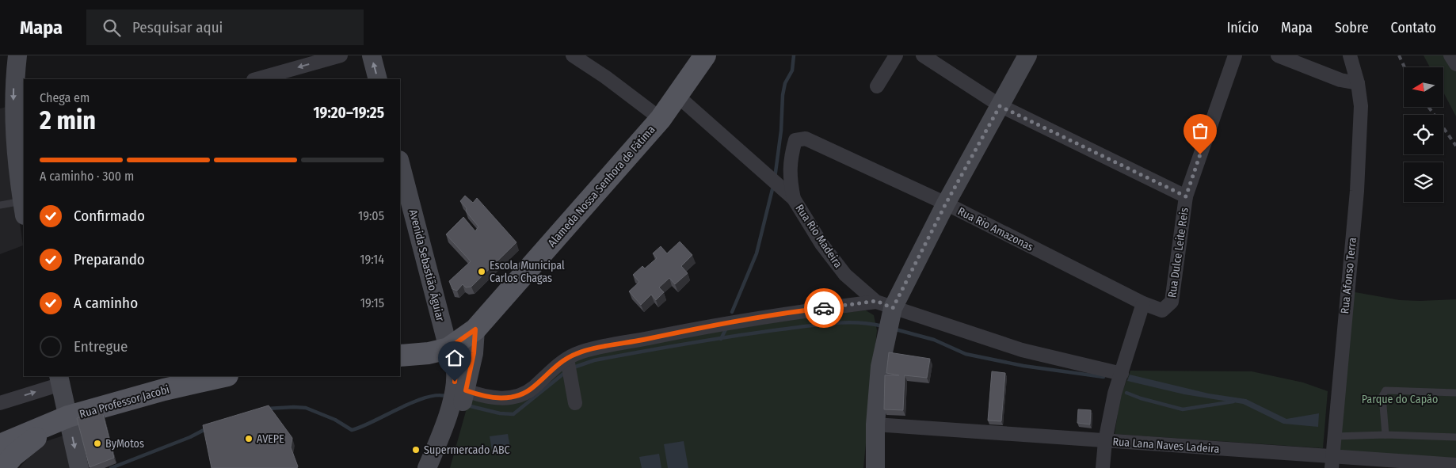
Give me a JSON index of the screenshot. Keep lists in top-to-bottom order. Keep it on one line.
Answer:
{"streets":{"main road":["Alameda Nossa Senhora de Fátima","Rua Professor Jacobi"],"street":["Rua Rio Amazonas","Rua Rio Madeira","Rua Dulce Leite Reis","Avenida Sebastião Águiar","Rua Afonso Terra","Rua Lana Naves Ladeira"]},"crossings":[["Alameda Nossa Senhora de Fátima","Rua Rio Madeira"],["Rua Rio Amazonas","Rua Rio Madeira"],["Rua Rio Amazonas","Rua Dulce Leite Reis"],["Rua Afonso Terra","Rua Lana Naves Ladeira"]],"parks":["Parque do Capão"],"places":["Escola Municipal Carlos Chagas","AVEPE","ByMotos","Supermercado ABC"],"north":"left","page":{"header":"Mapa","search":"Pesquisar aqui","nav":["Início","Mapa","Sobre","Contato"],"heading":["2 min","Chega em","19:20–19:25"],"bar":"A caminho · 300 m","list":[["Confirmado","19:05"],["Preparando","19:14"],["A caminho","19:15"],"Entregue"]}}
